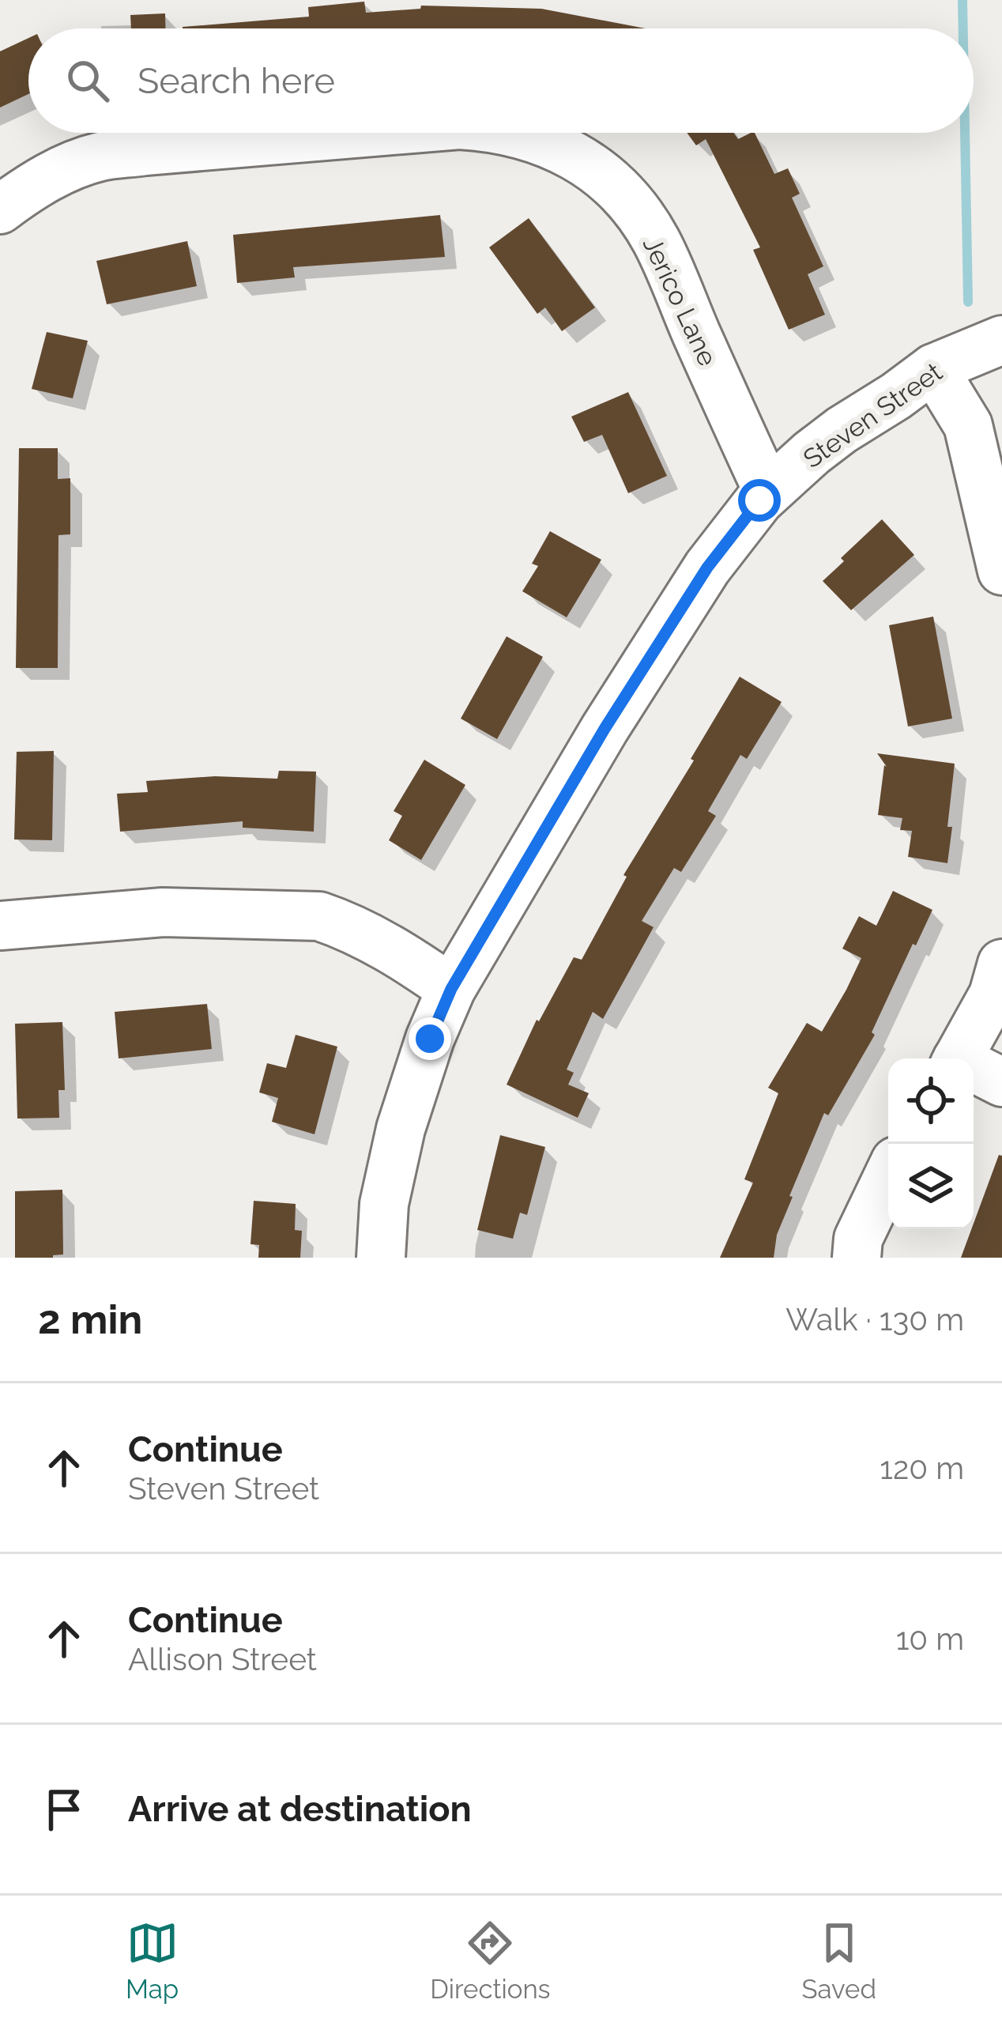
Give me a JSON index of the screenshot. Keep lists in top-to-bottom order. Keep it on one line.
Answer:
{"streets":{"street":["Jerico Lane","Steven Street"]},"crossings":[["Jerico Lane","Steven Street"]],"page":{"search":"Search here","heading":["2 min","Walk · 130 m"],"list":[["Continue","Steven Street","120 m"],["Continue","Allison Street","10 m"],"Arrive at destination"],"nav":["Map","Directions","Saved"]}}
